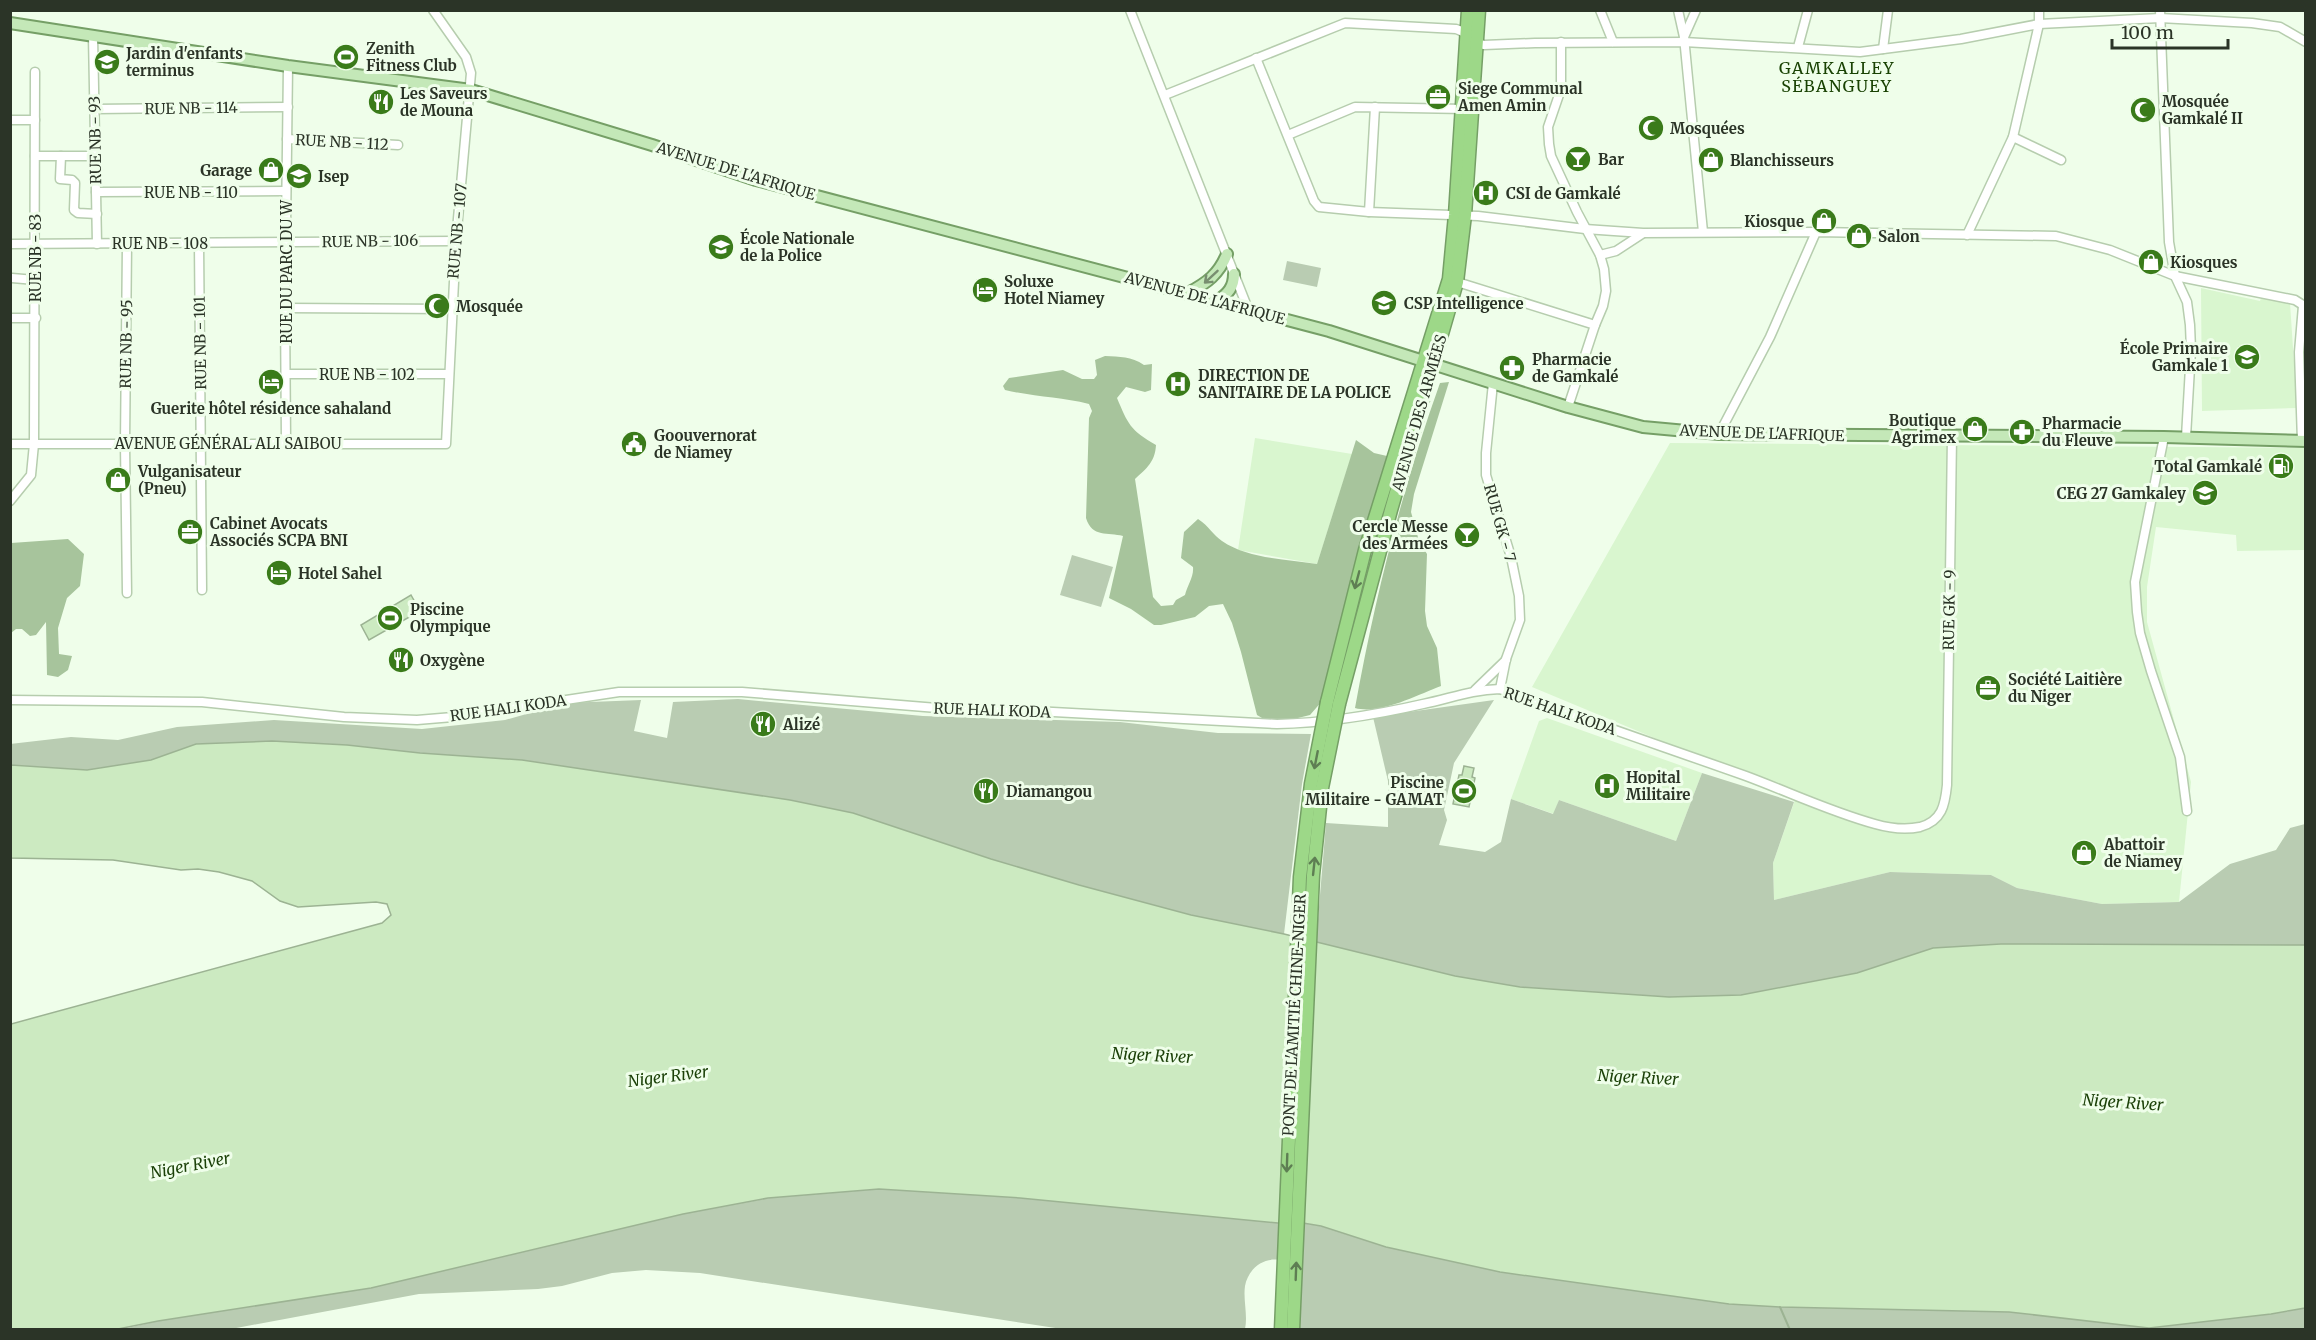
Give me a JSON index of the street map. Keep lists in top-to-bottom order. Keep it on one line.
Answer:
{"streets":{"highway":["AVENUE DES ARMÉES","PONT DE L'AMITIÉ CHINE-NIGER"],"main road":["AVENUE DE L'AFRIQUE"],"street":["RUE NB - 114","RUE NB - 93","RUE NB - 112","RUE NB - 110","RUE NB - 107","RUE NB - 106","RUE NB - 108","RUE NB - 83","RUE DU PARC DU W","RUE NB - 101","RUE NB - 95","RUE NB - 102","AVENUE GÉNÉRAL ALI SAIBOU","RUE GK - 7","RUE GK - 9","RUE HALI KODA"]},"crossings":[["RUE NB - 114","RUE NB - 93"],["RUE NB - 114","RUE DU PARC DU W"],["RUE NB - 93","AVENUE DE L'AFRIQUE"],["RUE NB - 93","RUE NB - 110"],["RUE NB - 93","RUE NB - 108"],["RUE NB - 112","RUE DU PARC DU W"],["AVENUE DE L'AFRIQUE","RUE NB - 107"],["AVENUE DE L'AFRIQUE","RUE DU PARC DU W"],["AVENUE DE L'AFRIQUE","AVENUE DES ARMÉES"],["AVENUE DE L'AFRIQUE","RUE GK - 7"],["AVENUE DE L'AFRIQUE","RUE GK - 9"],["RUE NB - 110","RUE DU PARC DU W"],["RUE NB - 107","RUE NB - 106"],["RUE NB - 107","RUE NB - 102"],["RUE NB - 107","AVENUE GÉNÉRAL ALI SAIBOU"],["RUE NB - 106","RUE NB - 108"],["RUE NB - 106","RUE DU PARC DU W"],["RUE NB - 108","RUE NB - 83"],["RUE NB - 108","RUE DU PARC DU W"],["RUE NB - 108","RUE NB - 101"],["RUE NB - 108","RUE NB - 95"],["RUE NB - 83","AVENUE GÉNÉRAL ALI SAIBOU"],["RUE DU PARC DU W","RUE NB - 102"],["RUE DU PARC DU W","AVENUE GÉNÉRAL ALI SAIBOU"],["RUE NB - 101","AVENUE GÉNÉRAL ALI SAIBOU"],["RUE NB - 95","AVENUE GÉNÉRAL ALI SAIBOU"],["AVENUE DES ARMÉES","PONT DE L'AMITIÉ CHINE-NIGER"],["RUE GK - 7","RUE HALI KODA"],["RUE GK - 9","RUE HALI KODA"]],"districts":["GAMKALLEY SÉBANGUEY"],"water":["Niger River"],"places":{"sports":["Zenith Fitness Club","Piscine Olympique","Piscine Militaire - GAMAT"],"school or university":["Jardin d'enfants terminus","Isep","École Nationale de la Police","CSP Intelligence","École Primaire Gamkale 1","CEG 27 Gamkaley"],"office":["Siege Communal Amen Amin","Cabinet Avocats Associés SCPA BNI","Société Laitière du Niger"],"restaurant":["Les Saveurs de Mouna","Oxygène","Alizé","Diamangou"],"mosque":["Mosquée Gamkalé II","Mosquées","Mosquée"],"bar":["Bar","Cercle Messe des Armées"],"shop":["Blanchisseurs","Garage","Kiosque","Salon","Kiosques","Boutique Agrimex","Vulganisateur (Pneu)","Abattoir de Niamey"],"hospital":["CSI de Gamkalé","DIRECTION DE SANITAIRE DE LA POLICE","Hopital Militaire"],"hotel":["Soluxe Hotel Niamey","Guerite hôtel résidence sahaland","Hotel Sahel"],"pharmacy":["Pharmacie de Gamkalé","Pharmacie du Fleuve"],"public building":["Goouvernorat de Niamey"],"fuel station":["Total Gamkalé"]},"scale_bar":"100 m"}
